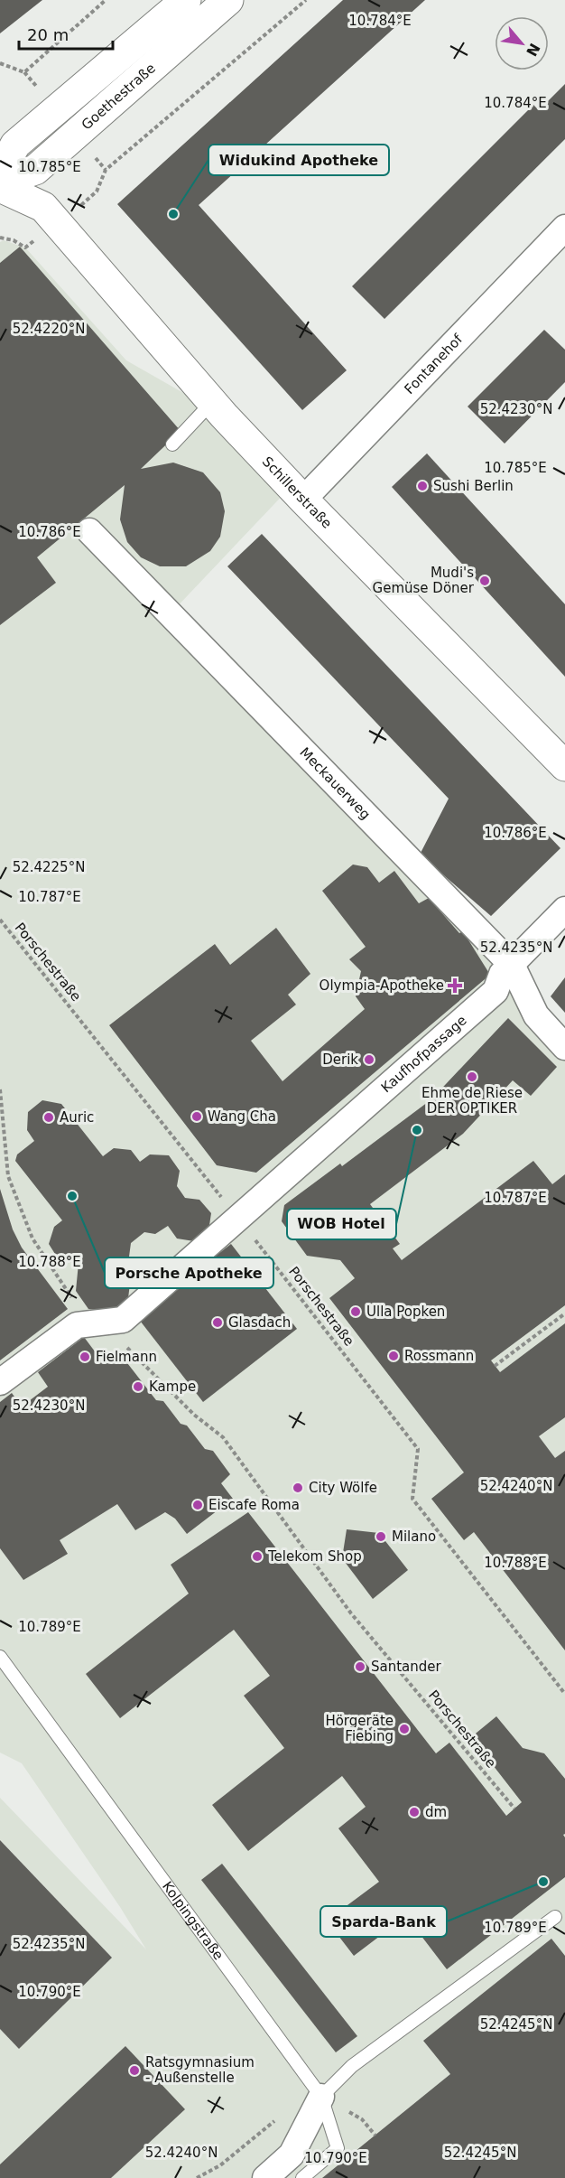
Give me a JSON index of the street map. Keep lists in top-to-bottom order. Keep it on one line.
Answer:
{"streets":{"street":["Goethestraße","Fontanehof","Schillerstraße","Meckauerweg","Kaufhofpassage"],"lane":["Kolpingstraße"],"path":["Porschestraße"]},"crossings":[["Goethestraße","Schillerstraße"],["Fontanehof","Schillerstraße"],["Meckauerweg","Kaufhofpassage"],["Porschestraße","Kaufhofpassage"]],"places":{"other":["Widukind Apotheke","Sushi Berlin","Mudi's Gemüse Döner","Derik","Ehme de Riese DER OPTIKER","Wang Cha","Auric","WOB Hotel","Porsche Apotheke","Ulla Popken","Glasdach","Rossmann","Fielmann","Kampe","City Wölfe","Eiscafe Roma","Milano","Telekom Shop","Santander","Hörgeräte Fiebing","dm","Sparda-Bank","Ratsgymnasium - Außenstelle"],"health":["Olympia-Apotheke"]},"scale_bar":"20 m","north":"bottom right","coordinates":["10.784°E","10.785°E","52.4220°N","52.4230°N","10.786°E","52.4225°N","10.787°E","52.4235°N","10.788°E","52.4240°N","10.789°E","10.790°E","52.4245°N"]}
